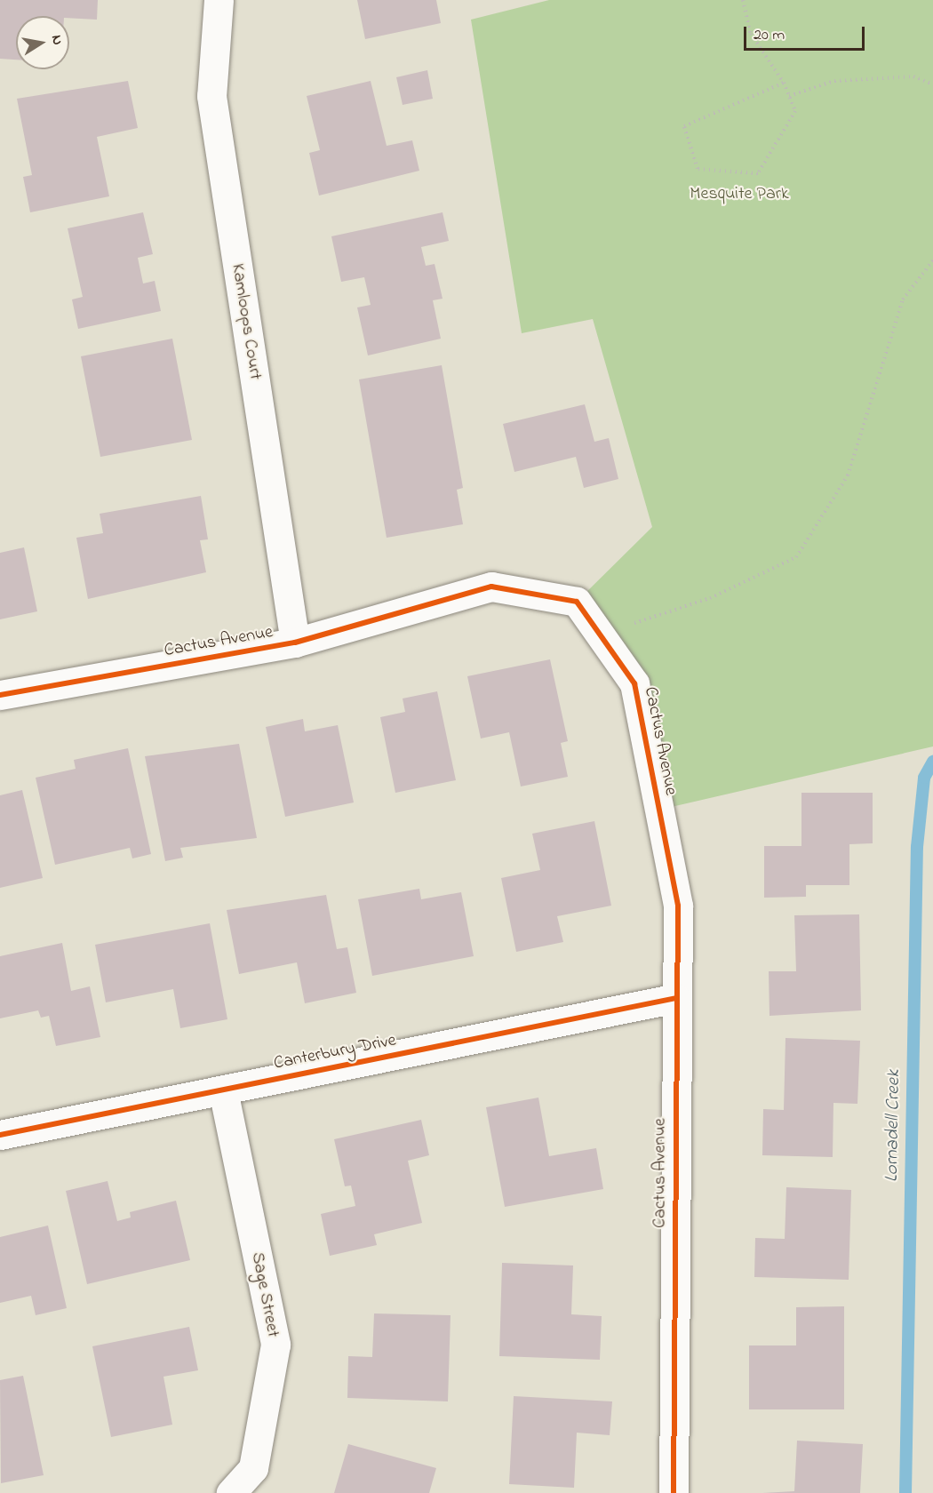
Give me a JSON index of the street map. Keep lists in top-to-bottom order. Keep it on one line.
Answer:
{"streets":{"street":["Kamloops Court","Cactus Avenue","Canterbury Drive","Sage Street"]},"crossings":[["Kamloops Court","Cactus Avenue"],["Cactus Avenue","Canterbury Drive"],["Canterbury Drive","Sage Street"]],"water":["Lornadell Creek"],"parks":["Mesquite Park"],"scale_bar":"20 m","north":"right"}
